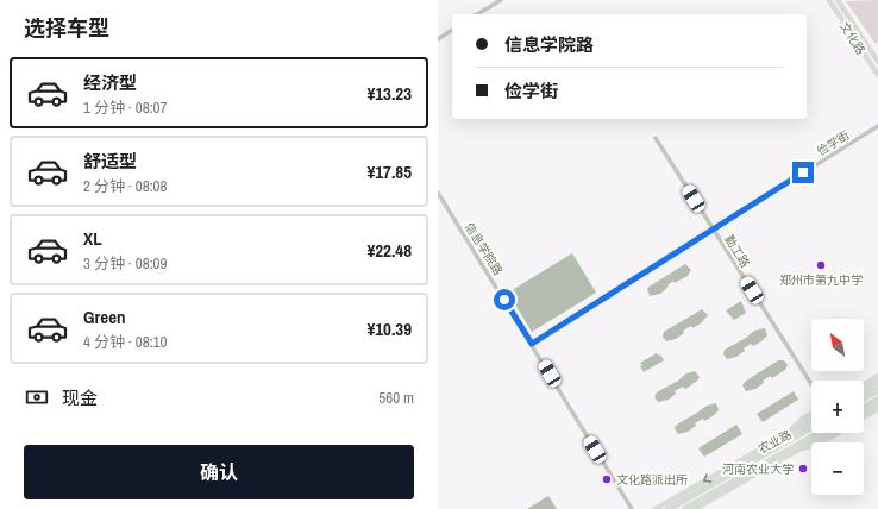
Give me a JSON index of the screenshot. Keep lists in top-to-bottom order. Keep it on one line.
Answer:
{"streets":{"street":["文化路","俭学街","信息学院路","勤工路","农业路"]},"crossings":[["俭学街","信息学院路"],["俭学街","勤工路"]],"places":["郑州市第九中学","河南农业大学","文化路派出所"],"north":"top left","page":{"heading":"选择车型","banner":["信息学院路","俭学街"],"list":[{"name":"经济型","note":"1 分钟 · 08:07","value":"¥13.23"},{"name":"舒适型","note":"2 分钟 · 08:08","value":"¥17.85"},{"name":"XL","note":"3 分钟 · 08:09","value":"¥22.48"},{"name":"Green","note":"4 分钟 · 08:10","value":"¥10.39"}],"map_buttons":["+","−"],"pay":["现金","560 m"],"buttons":"确认"}}
